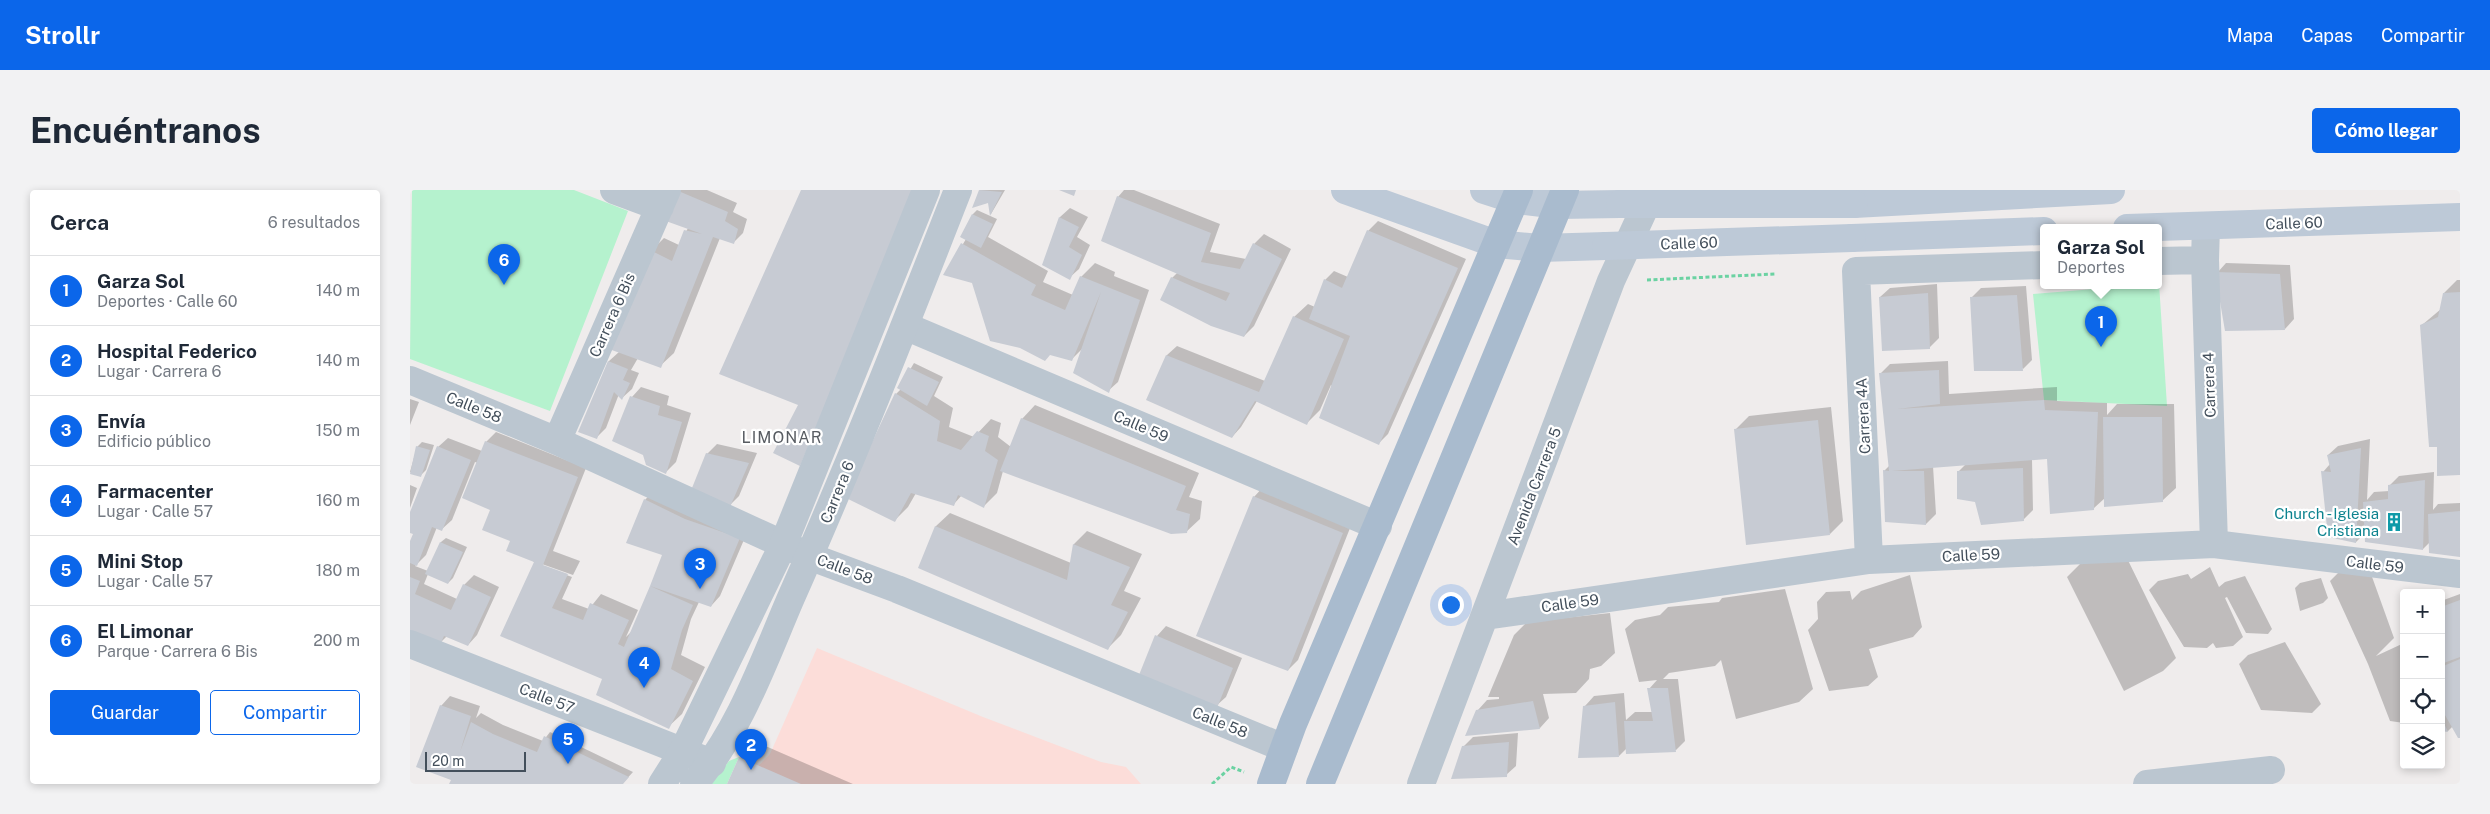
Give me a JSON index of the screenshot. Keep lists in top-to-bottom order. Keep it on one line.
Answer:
{"streets":{"main road":["Calle 60"],"street":["Carrera 6 Bis","Carrera 4","Calle 58","Carrera 4A","Calle 59","Avenida Carrera 5","Carrera 6","Calle 57"]},"crossings":[["Calle 60","Carrera 4"],["Carrera 6 Bis","Calle 58"],["Carrera 4","Calle 59"],["Calle 58","Carrera 6"],["Carrera 4A","Calle 59"],["Calle 59","Avenida Carrera 5"],["Calle 59","Carrera 6"],["Carrera 6","Calle 57"]],"districts":["LIMONAR"],"places":{"building":["Church - Iglesia Cristiana"]},"scale_bar":"20 m","page":{"header":"Strollr","nav":["Mapa","Capas","Compartir"],"buttons":["Cómo llegar",["Guardar","Compartir"]],"title":"Encuéntranos","heading":["Cerca","6 resultados"],"popup":["Garza Sol","Deportes"],"pins":["6","1","3","4","5","2"],"list":[{"mark":"1","name":"Garza Sol","note":"Deportes · Calle 60","value":"140 m"},{"mark":"2","name":"Hospital Federico","note":"Lugar · Carrera 6","value":"140 m"},{"mark":"3","name":"Envía","note":"Edificio público","value":"150 m"},{"mark":"4","name":"Farmacenter","note":"Lugar · Calle 57","value":"160 m"},{"mark":"5","name":"Mini Stop","note":"Lugar · Calle 57","value":"180 m"},{"mark":"6","name":"El Limonar","note":"Parque · Carrera 6 Bis","value":"200 m"}],"map_buttons":["+","−"],"scale":"20 m"}}
